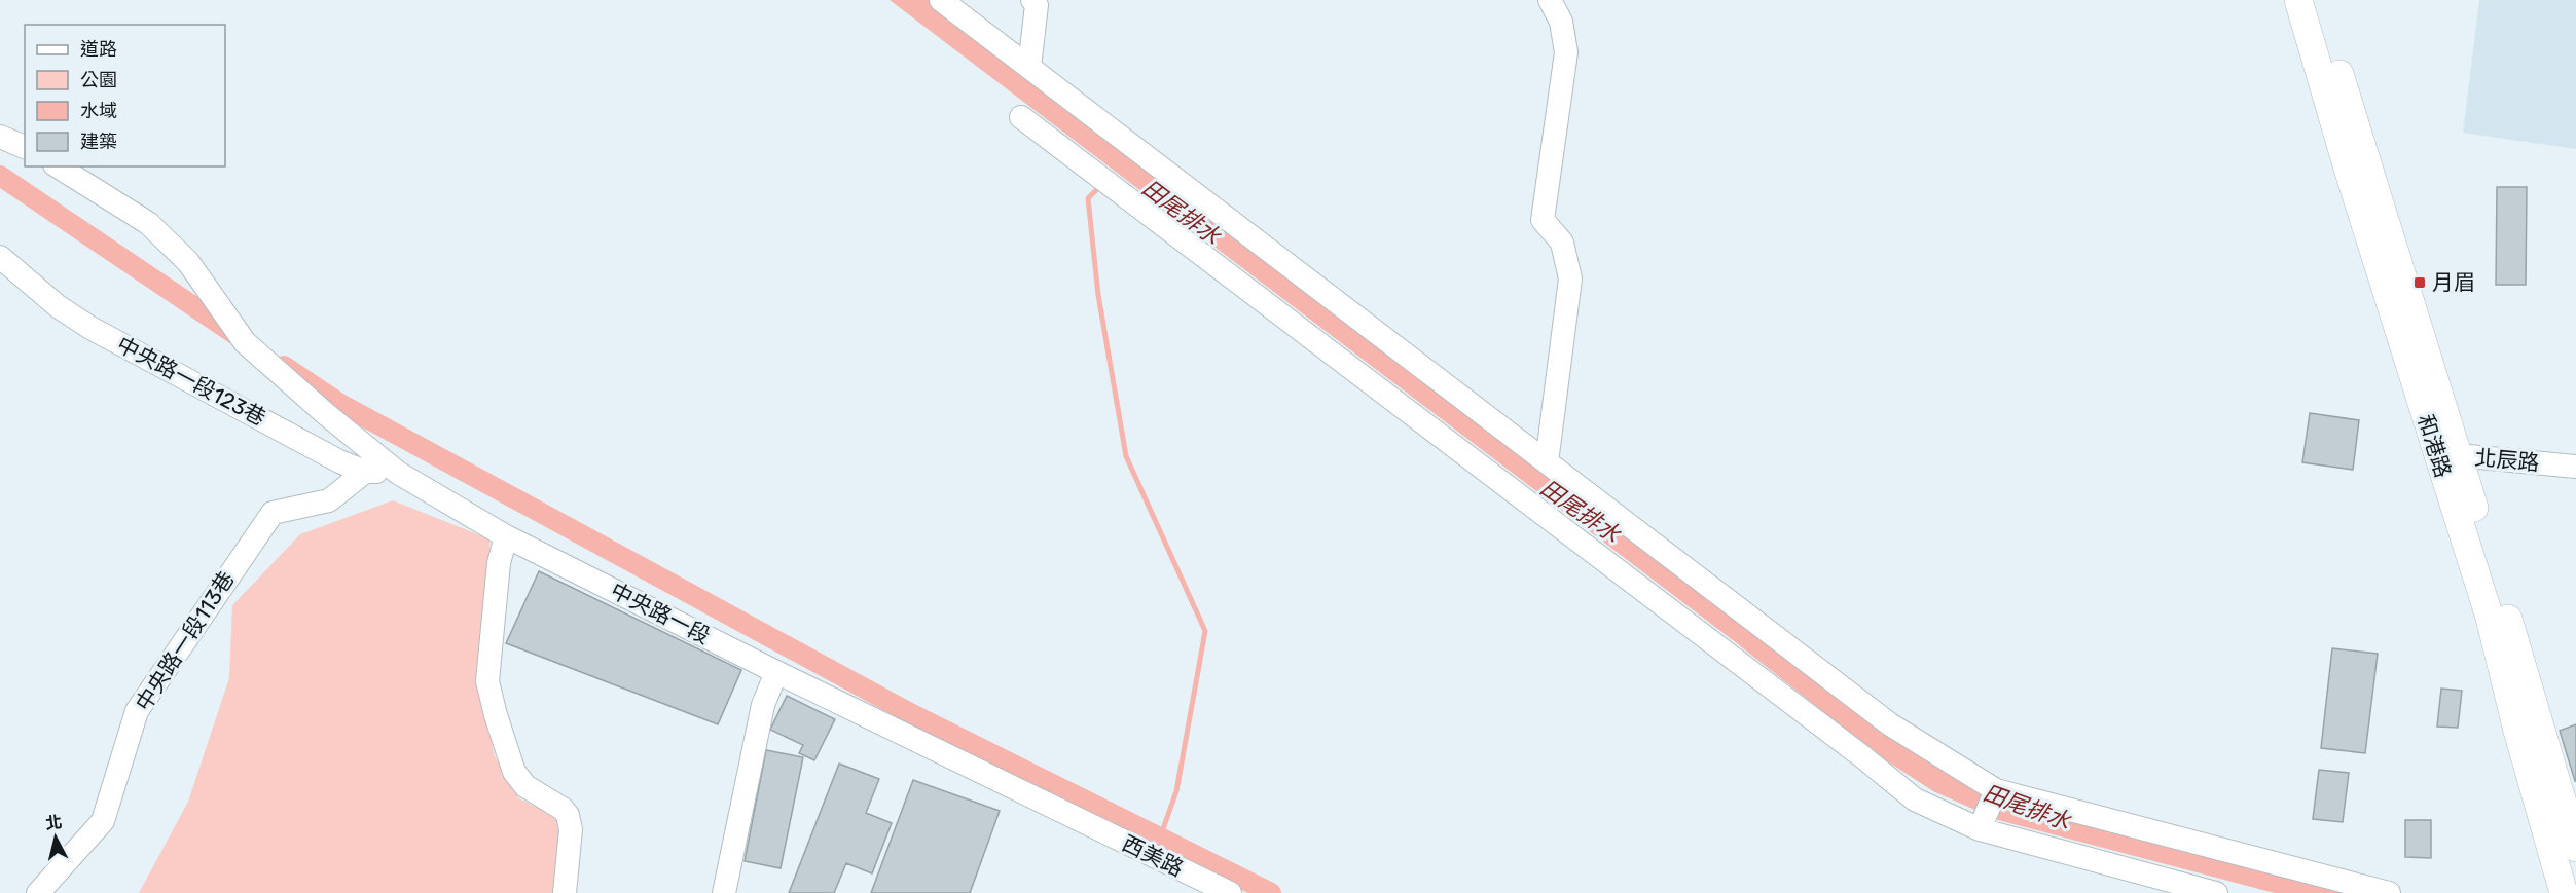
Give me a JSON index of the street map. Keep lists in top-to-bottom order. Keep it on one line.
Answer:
{"streets":{"main road":["和港路"],"street":["中央路一段123巷","北辰路","中央路一段","中央路一段113巷","西美路"]},"crossings":[["中央路一段123巷","中央路一段"],["中央路一段123巷","中央路一段113巷"],["和港路","北辰路"],["中央路一段","西美路"]],"water":["田尾排水"],"places":{"transit":["月眉"]},"legend":["道路","公園","水域","建築"],"north":"top"}
